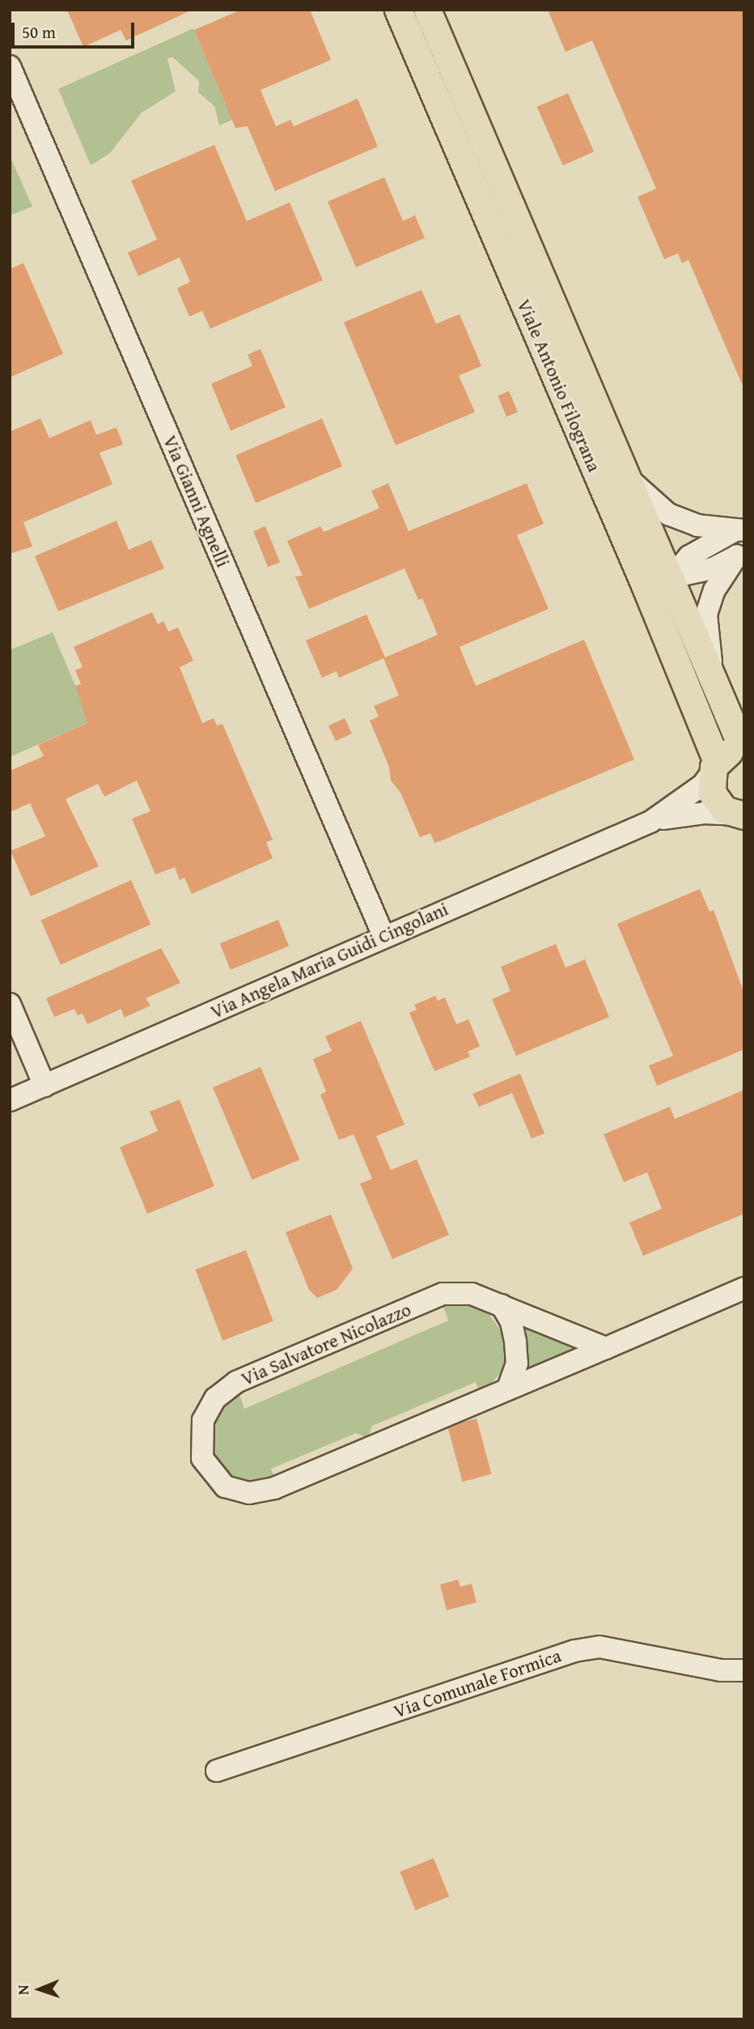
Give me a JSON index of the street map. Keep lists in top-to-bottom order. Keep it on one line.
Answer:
{"streets":{"main road":["Viale Antonio Filograna"],"street":["Via Gianni Agnelli","Via Angela Maria Guidi Cingolani","Via Salvatore Nicolazzo","Via Comunale Formica"]},"crossings":[["Via Gianni Agnelli","Via Angela Maria Guidi Cingolani"]],"scale_bar":"50 m","north":"left"}
